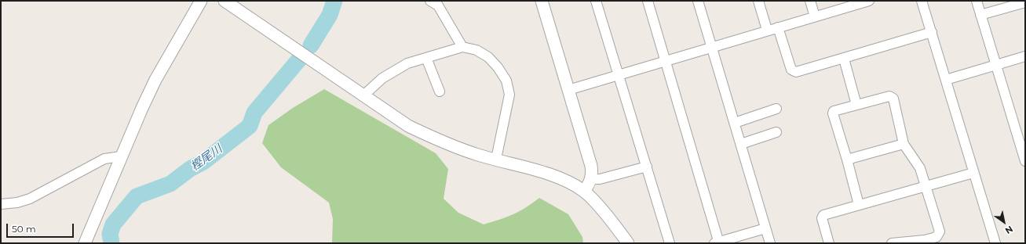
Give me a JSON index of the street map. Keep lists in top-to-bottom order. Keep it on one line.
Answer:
{"water":["樫尾川"],"scale_bar":"50 m","north":"bottom right"}
